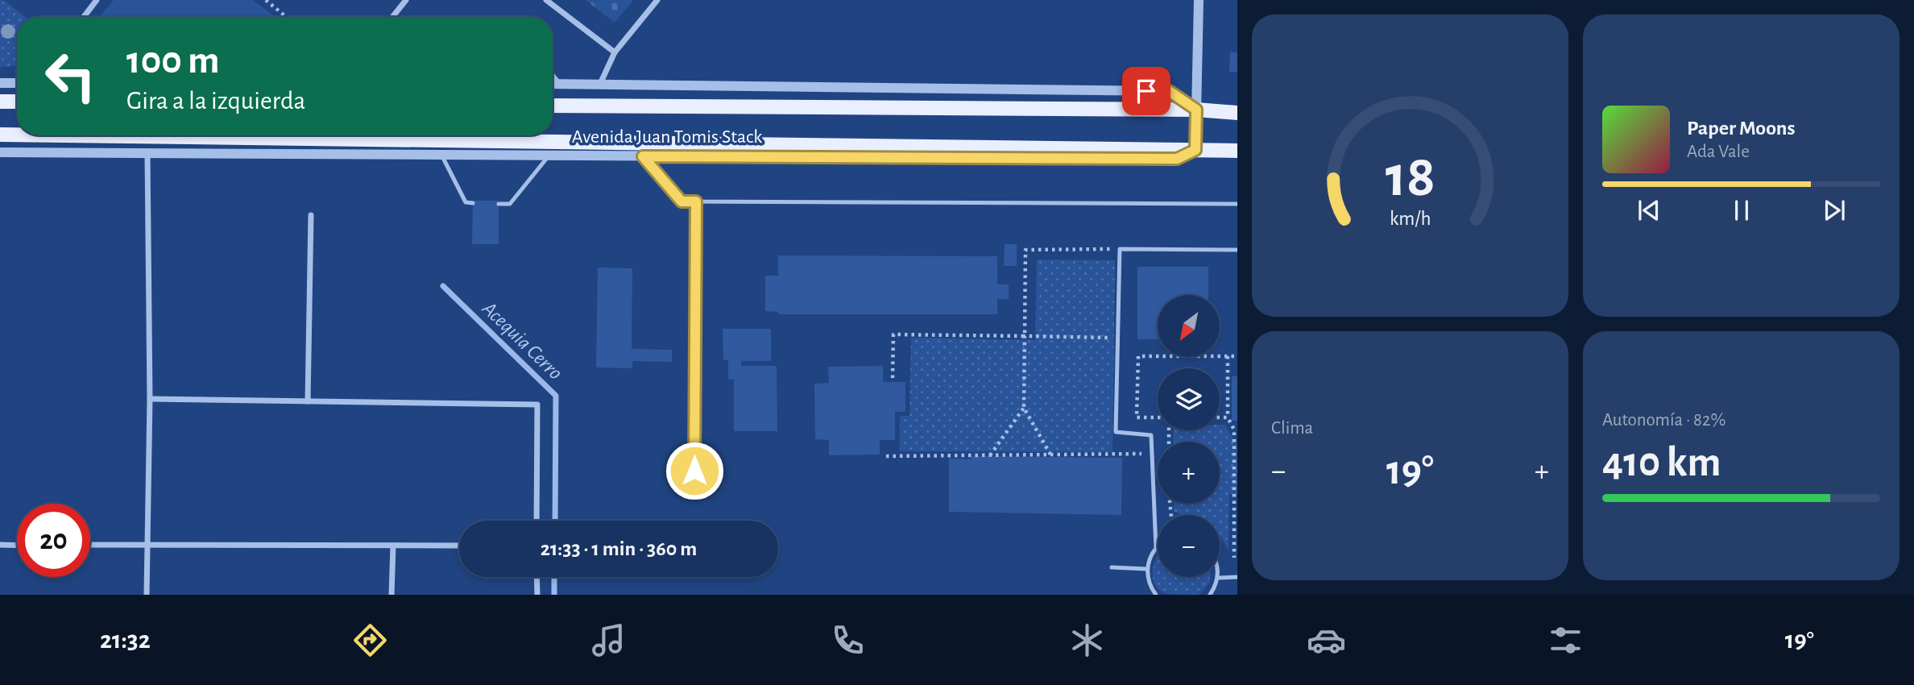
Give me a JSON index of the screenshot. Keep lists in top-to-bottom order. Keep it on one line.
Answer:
{"streets":{"main road":["Avenida Juan Tomis Stack"]},"water":["Acequia Cerro"],"north":"bottom left","page":{"turn":["100 m","Gira a la izquierda"],"song":["Paper Moons","Ada Vale"],"map_buttons":["+","−"],"tile":["Clima",["Autonomía · 82%","410 km"]],"heat":["−","19°","+"],"limit":"20","trip":"21:33 · 1 min · 360 m","tabs":["21:32","19°"],"gauge":["18","km/h"]}}
